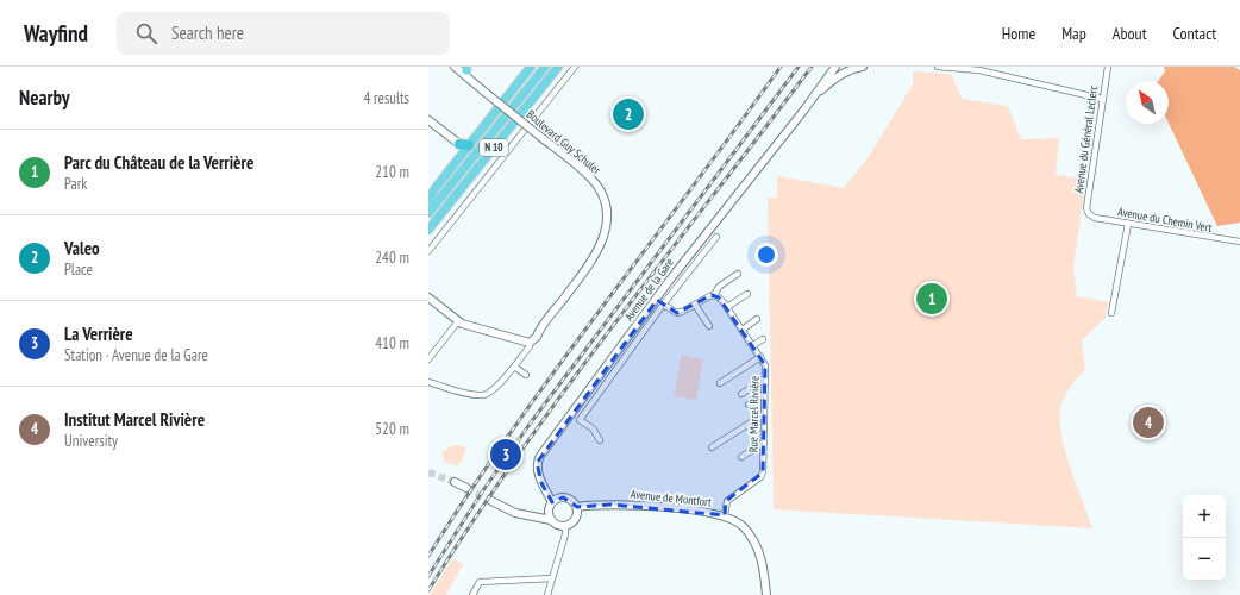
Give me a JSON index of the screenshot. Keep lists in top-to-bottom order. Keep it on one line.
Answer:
{"streets":{"main road":["N 10"],"street":["Avenue du Général Leclerc","Boulevard Guy Schuler","Avenue du Chemin Vert","Avenue de la Gare","Rue Marcel Rivière","Avenue de Montfort"]},"crossings":[["Avenue du Général Leclerc","Avenue du Chemin Vert"],["Avenue de la Gare","Avenue de Montfort"],["Rue Marcel Rivière","Avenue de Montfort"]],"north":"top left","page":{"header":"Wayfind","search":"Search here","nav":["Home","Map","About","Contact"],"heading":["Nearby","4 results"],"pins":["2","1","4","3"],"list":[{"mark":"1","name":"Parc du Château de la Verrière","note":"Park","value":"210 m"},{"mark":"2","name":"Valeo","note":"Place","value":"240 m"},{"mark":"3","name":"La Verrière","note":"Station · Avenue de la Gare","value":"410 m"},{"mark":"4","name":"Institut Marcel Rivière","note":"University","value":"520 m"}],"map_buttons":["+","−"]}}
